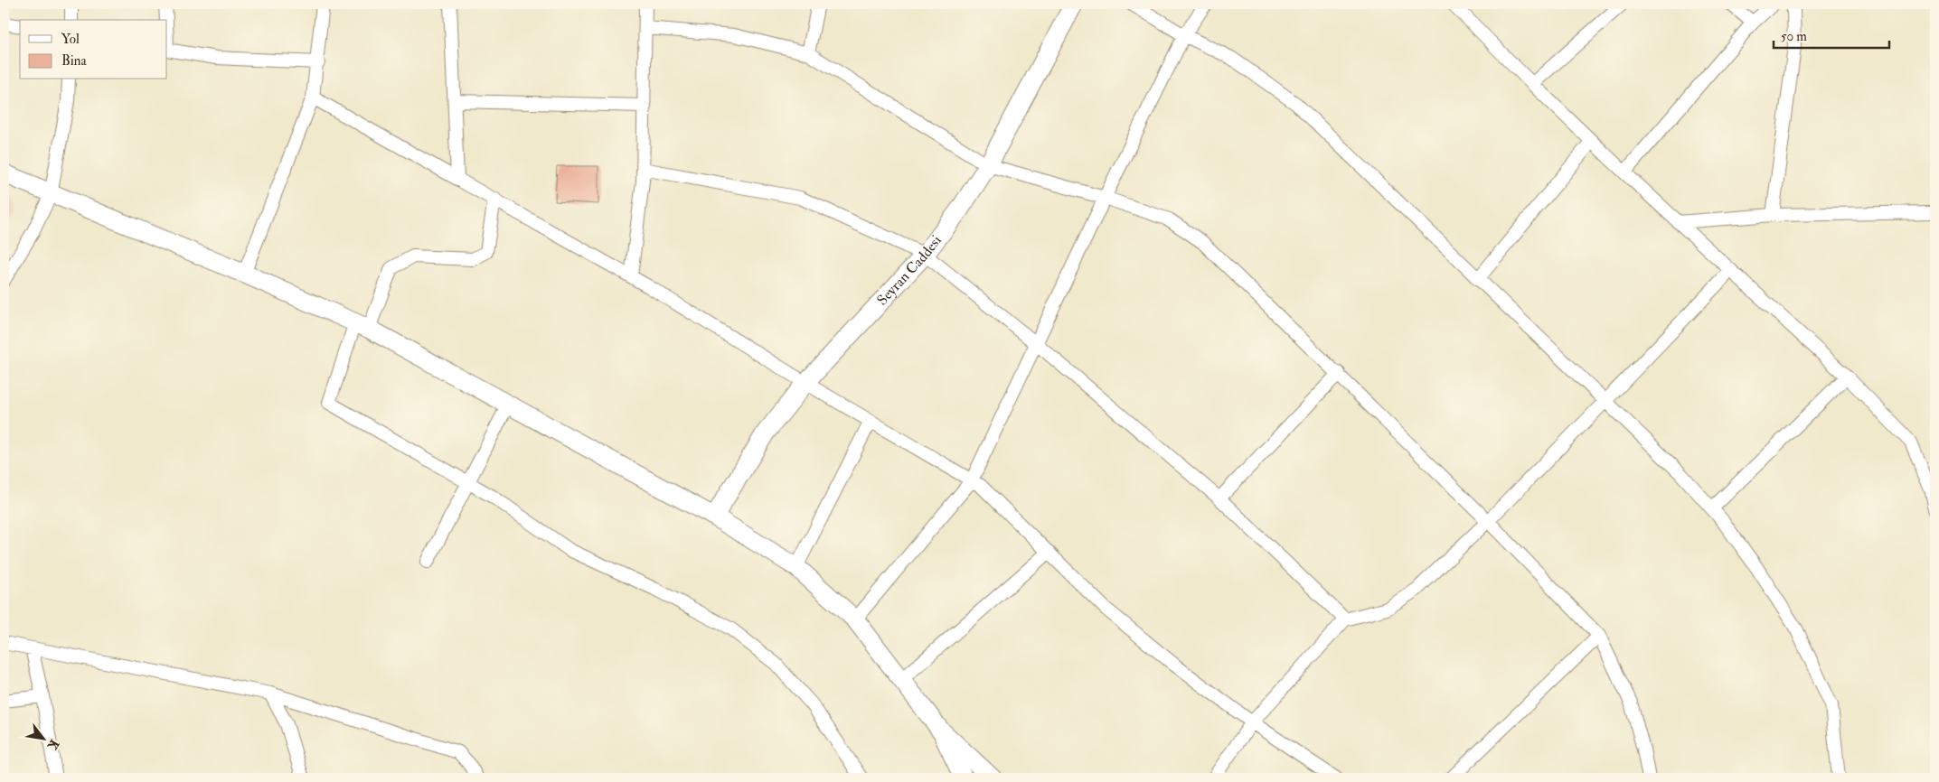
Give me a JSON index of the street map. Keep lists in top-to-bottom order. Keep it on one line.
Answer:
{"streets":{"street":["Seyran Caddesi"]},"legend":["Yol","Bina"],"scale_bar":"50 m","north":"bottom right"}
